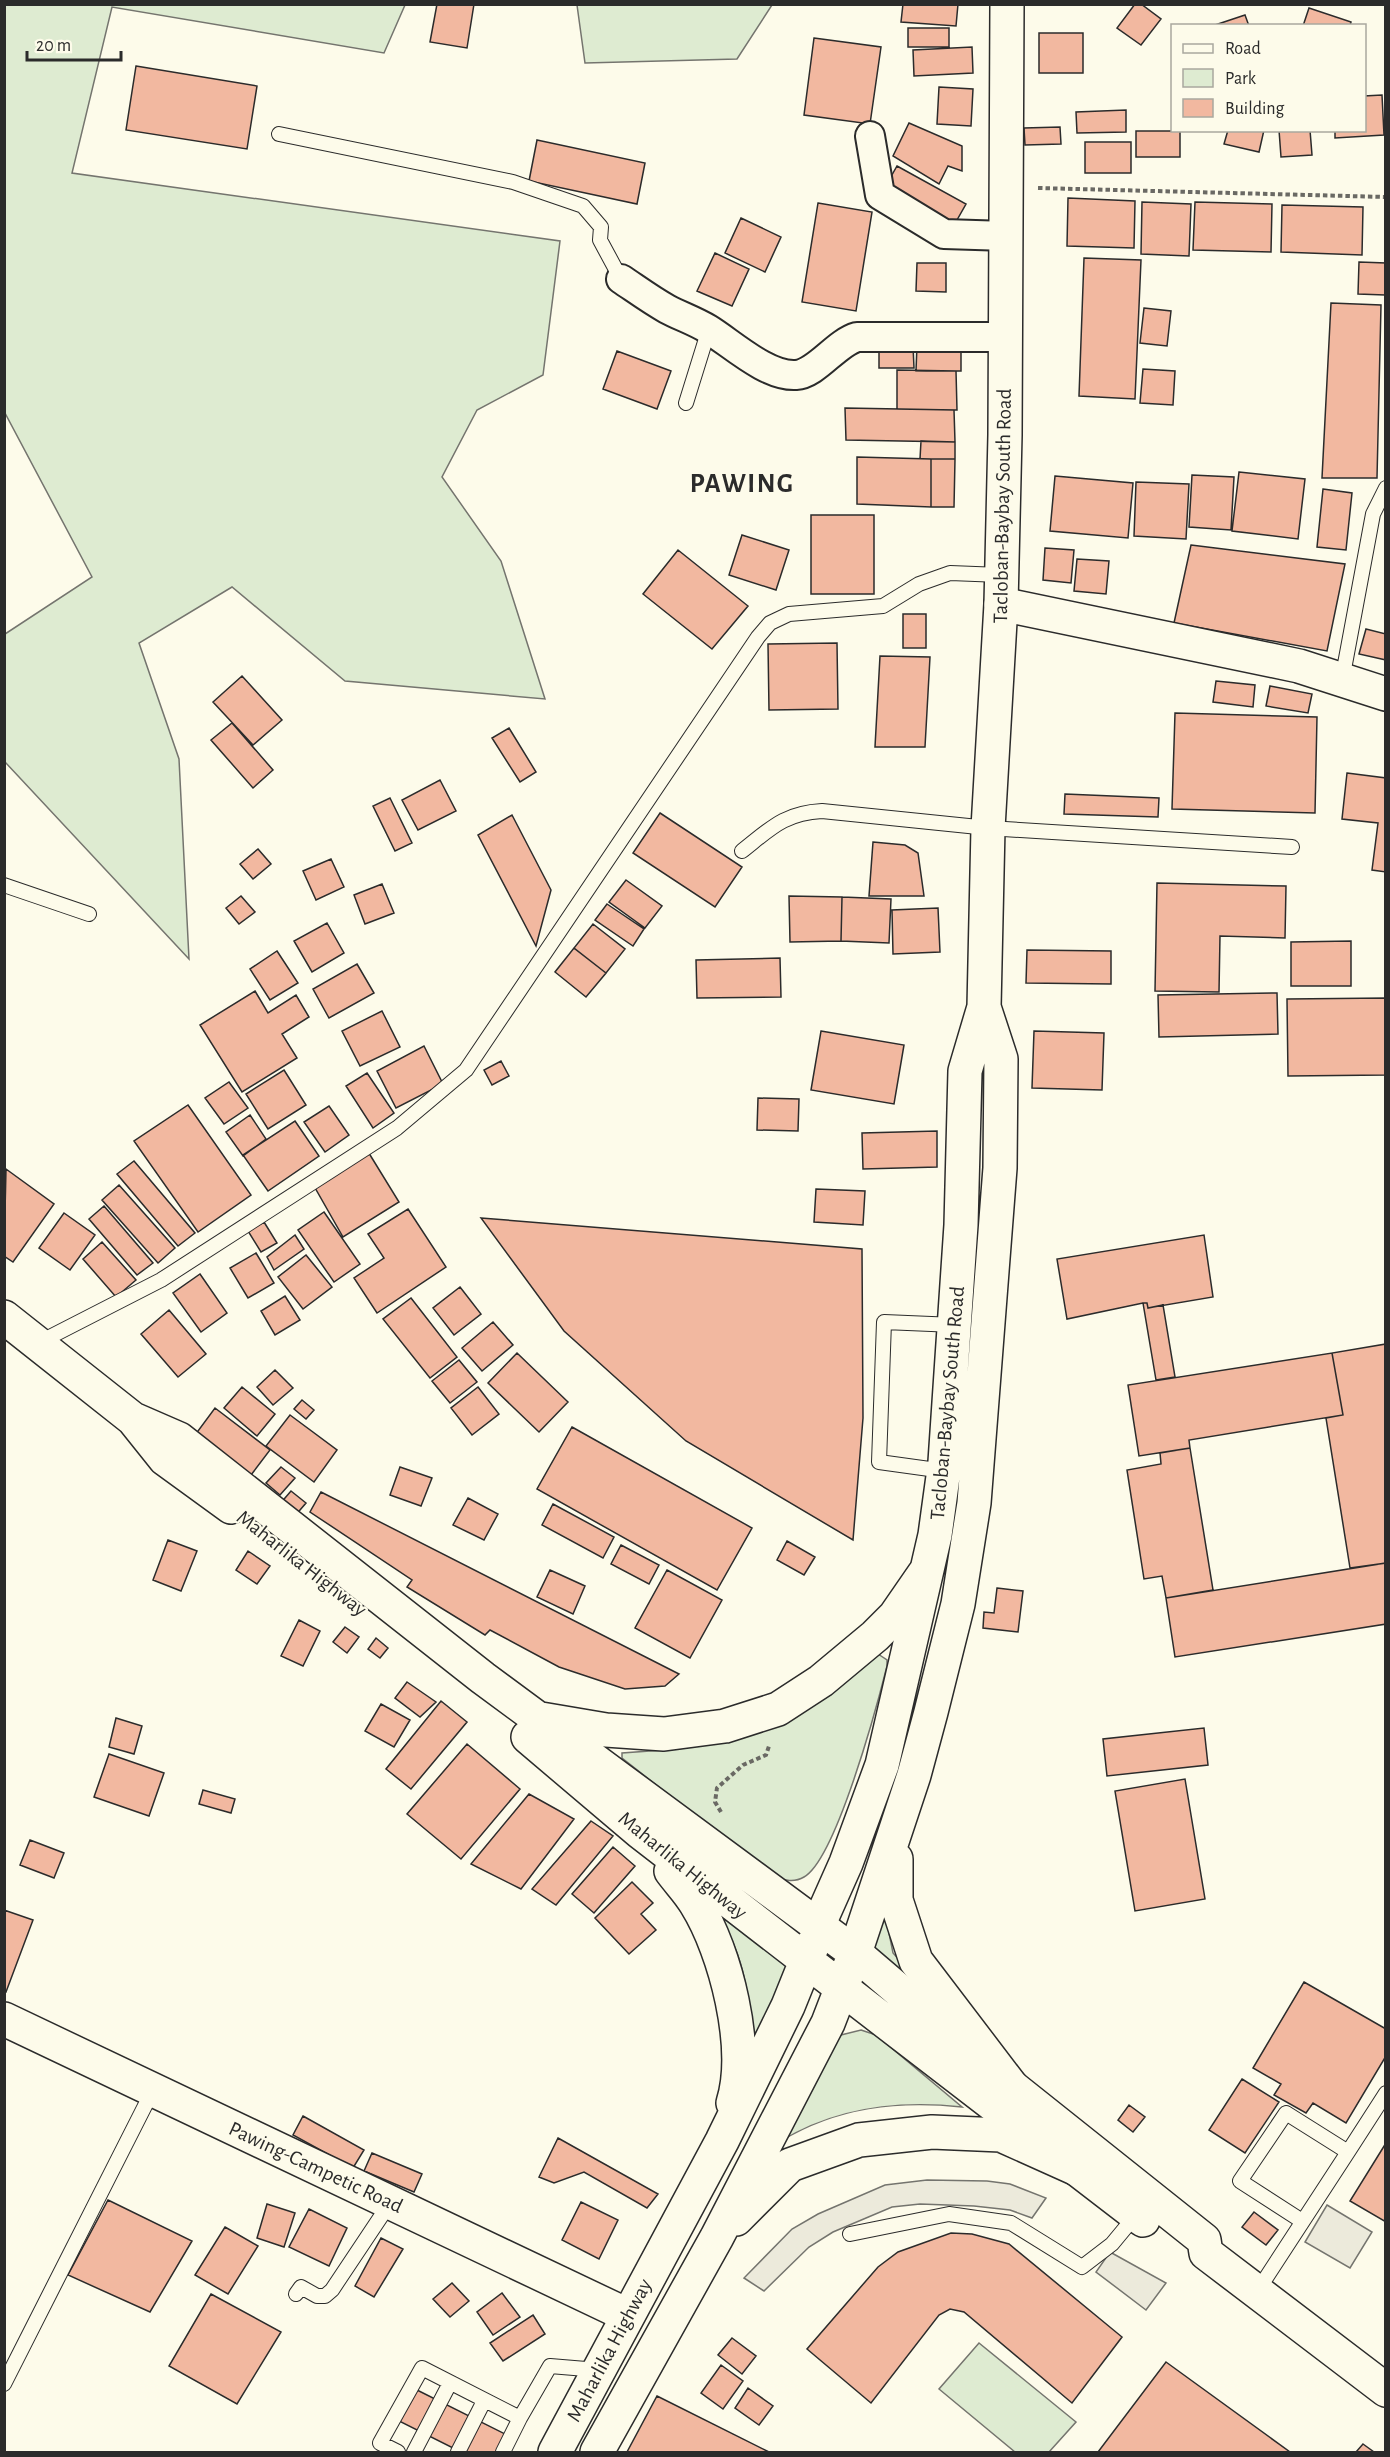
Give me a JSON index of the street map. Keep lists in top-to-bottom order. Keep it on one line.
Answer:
{"streets":{"main road":["Tacloban-Baybay South Road","Maharlika Highway","Pawing-Campetic Road"]},"crossings":[["Tacloban-Baybay South Road","Maharlika Highway"],["Maharlika Highway","Pawing-Campetic Road"]],"districts":["PAWING"],"legend":["Road","Park","Building"],"scale_bar":"20 m"}
